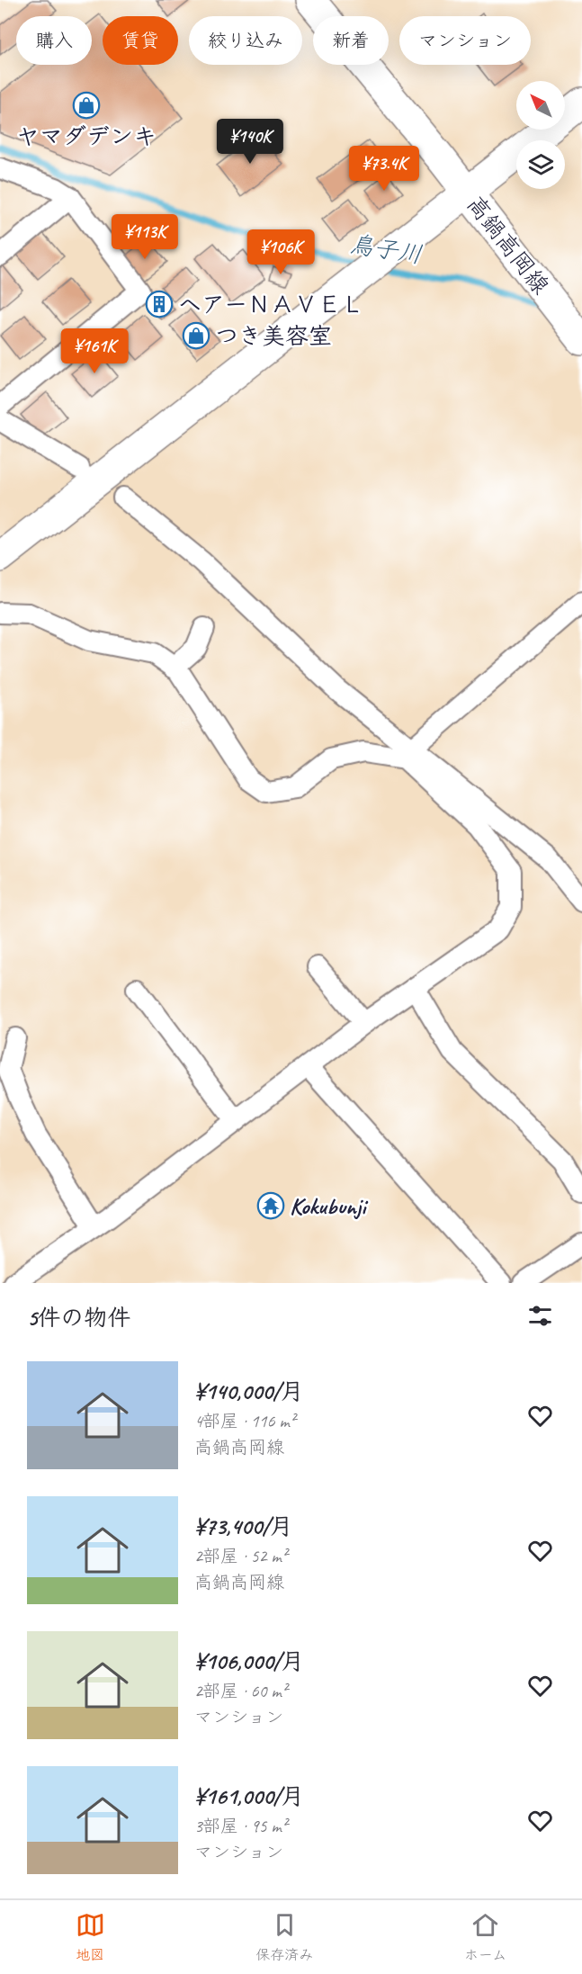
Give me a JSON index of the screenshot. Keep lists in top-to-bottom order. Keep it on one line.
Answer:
{"streets":{"street":["高鍋高岡線"]},"water":["鳥子川"],"places":{"shop":["ヤマダデンキ","つき美容室"],"building":["ヘアーＮＡＶＥＬ"],"temple":["Kokubunji"]},"north":"top left","page":{"chip":["購入","賃貸","絞り込み","新着","マンション"],"price":["¥140K","¥73.4K","¥113K","¥106K","¥161K"],"heading":"5件の物件","list":[{"name":"¥140,000/月","note":"4部屋 · 116 m² · 高鍋高岡線"},{"name":"¥73,400/月","note":"2部屋 · 52 m² · 高鍋高岡線"},{"name":"¥106,000/月","note":"2部屋 · 60 m² · マンション"},{"name":"¥161,000/月","note":"3部屋 · 95 m² · マンション"}],"tabs":["地図","保存済み","ホーム"]}}
